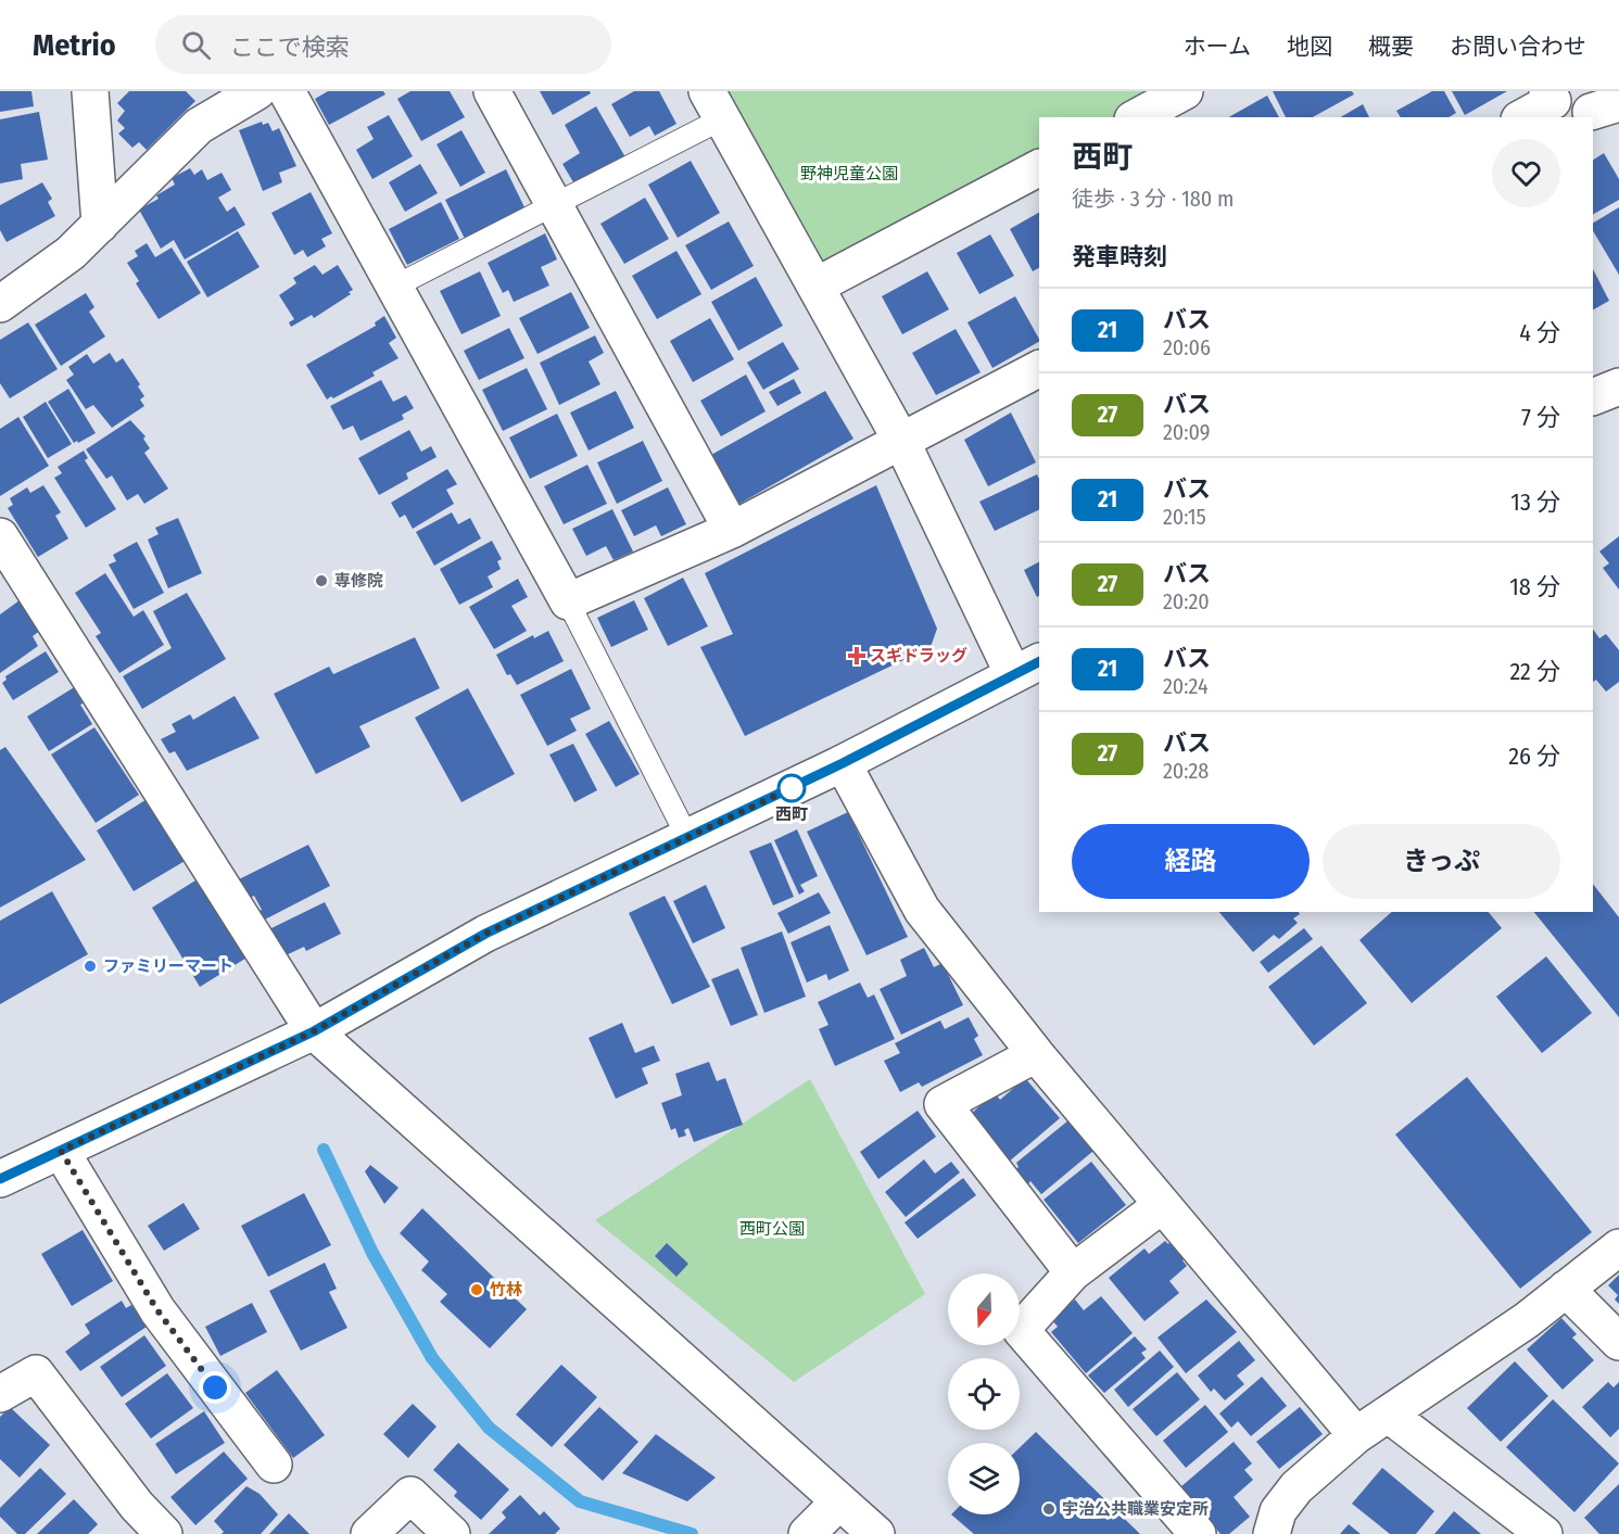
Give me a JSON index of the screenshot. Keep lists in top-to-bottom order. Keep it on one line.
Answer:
{"parks":["野神児童公園","西町公園"],"places":{"other":["専修院","西町","ファミリーマート","竹林","宇治公共職業安定所"],"health":["スギドラッグ"]},"lines":["bus line 21"],"north":"bottom","page":{"header":"Metrio","search":"ここで検索","nav":["ホーム","地図","概要","お問い合わせ"],"heading":[["西町","徒歩 · 3 分 · 180 m"],"発車時刻"],"list":[{"mark":"21","name":"バス","note":"20:06","value":"4 分"},{"mark":"27","name":"バス","note":"20:09","value":"7 分"},{"mark":"21","name":"バス","note":"20:15","value":"13 分"},{"mark":"27","name":"バス","note":"20:20","value":"18 分"},{"mark":"21","name":"バス","note":"20:24","value":"22 分"},{"mark":"27","name":"バス","note":"20:28","value":"26 分"}],"buttons":["経路","きっぷ"]}}
